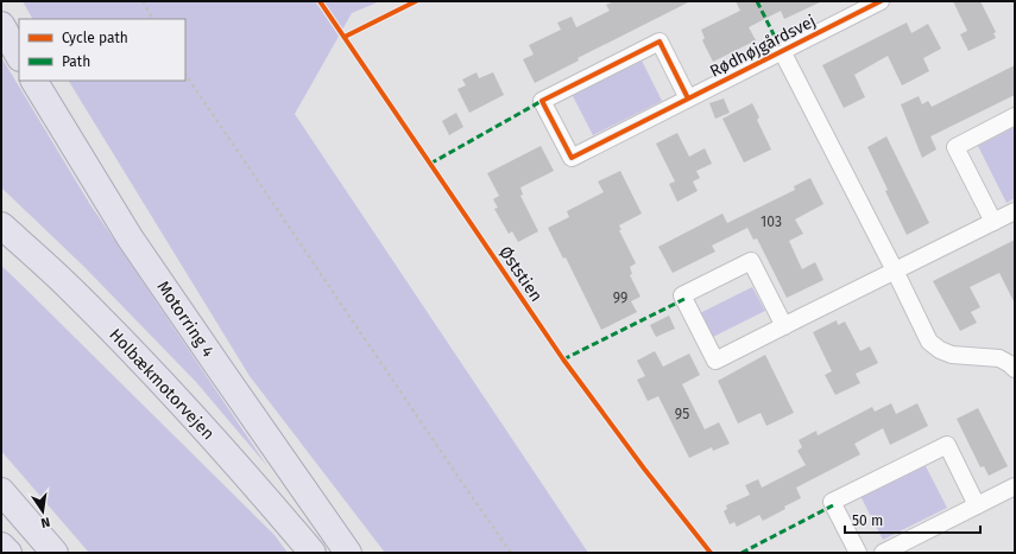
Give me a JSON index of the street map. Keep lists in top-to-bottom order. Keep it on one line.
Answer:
{"streets":{"highway":["Motorring 4","Holbækmotorvejen"],"street":["Rødhøjgårdsvej"],"cycle path":["Øststien"]},"house_numbers":["103","99","95"],"legend":["Cycle path","Path"],"scale_bar":"50 m","north":"bottom"}
